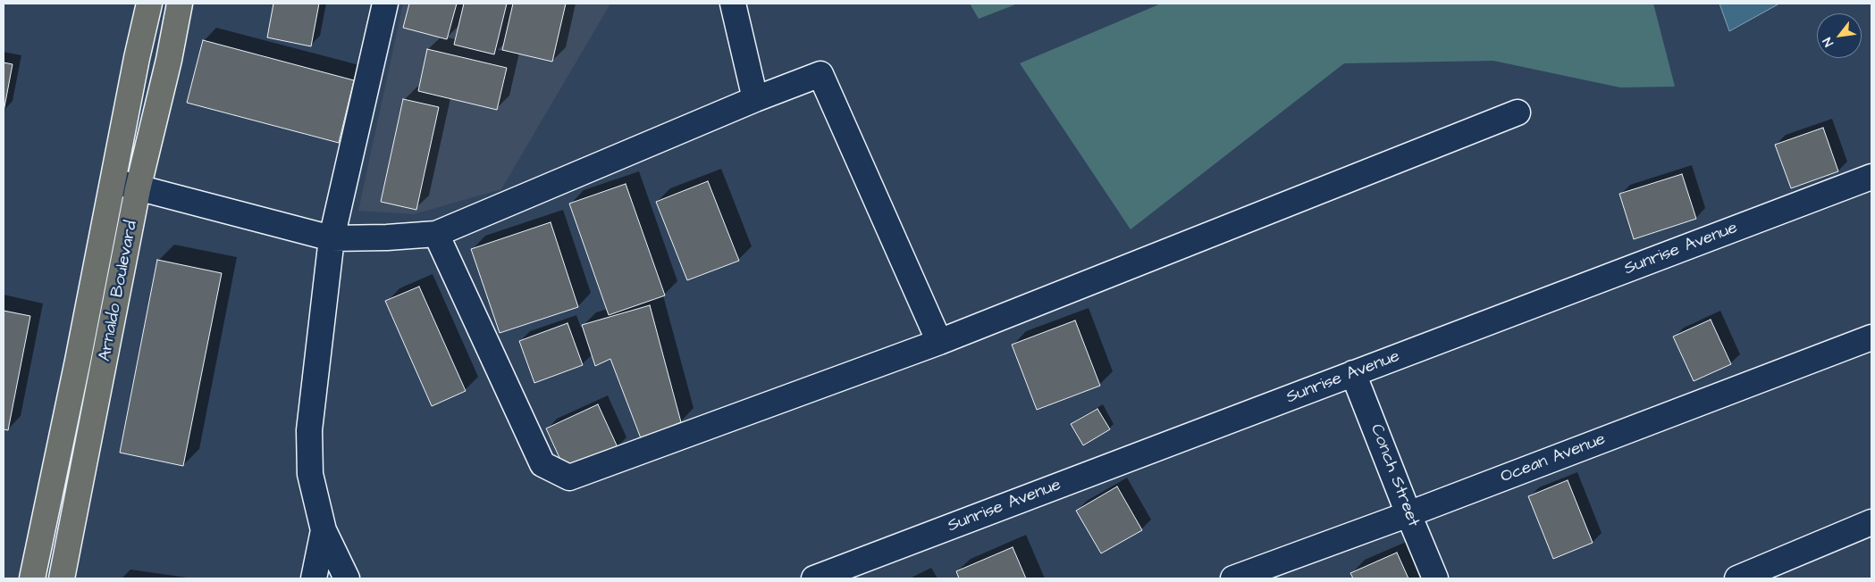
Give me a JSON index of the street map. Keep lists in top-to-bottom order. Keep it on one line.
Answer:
{"streets":{"highway":["Arnaldo Boulevard"],"street":["Sunrise Avenue","Ocean Avenue","Conch Street"]},"crossings":[["Sunrise Avenue","Conch Street"],["Ocean Avenue","Conch Street"]],"north":"bottom left"}
